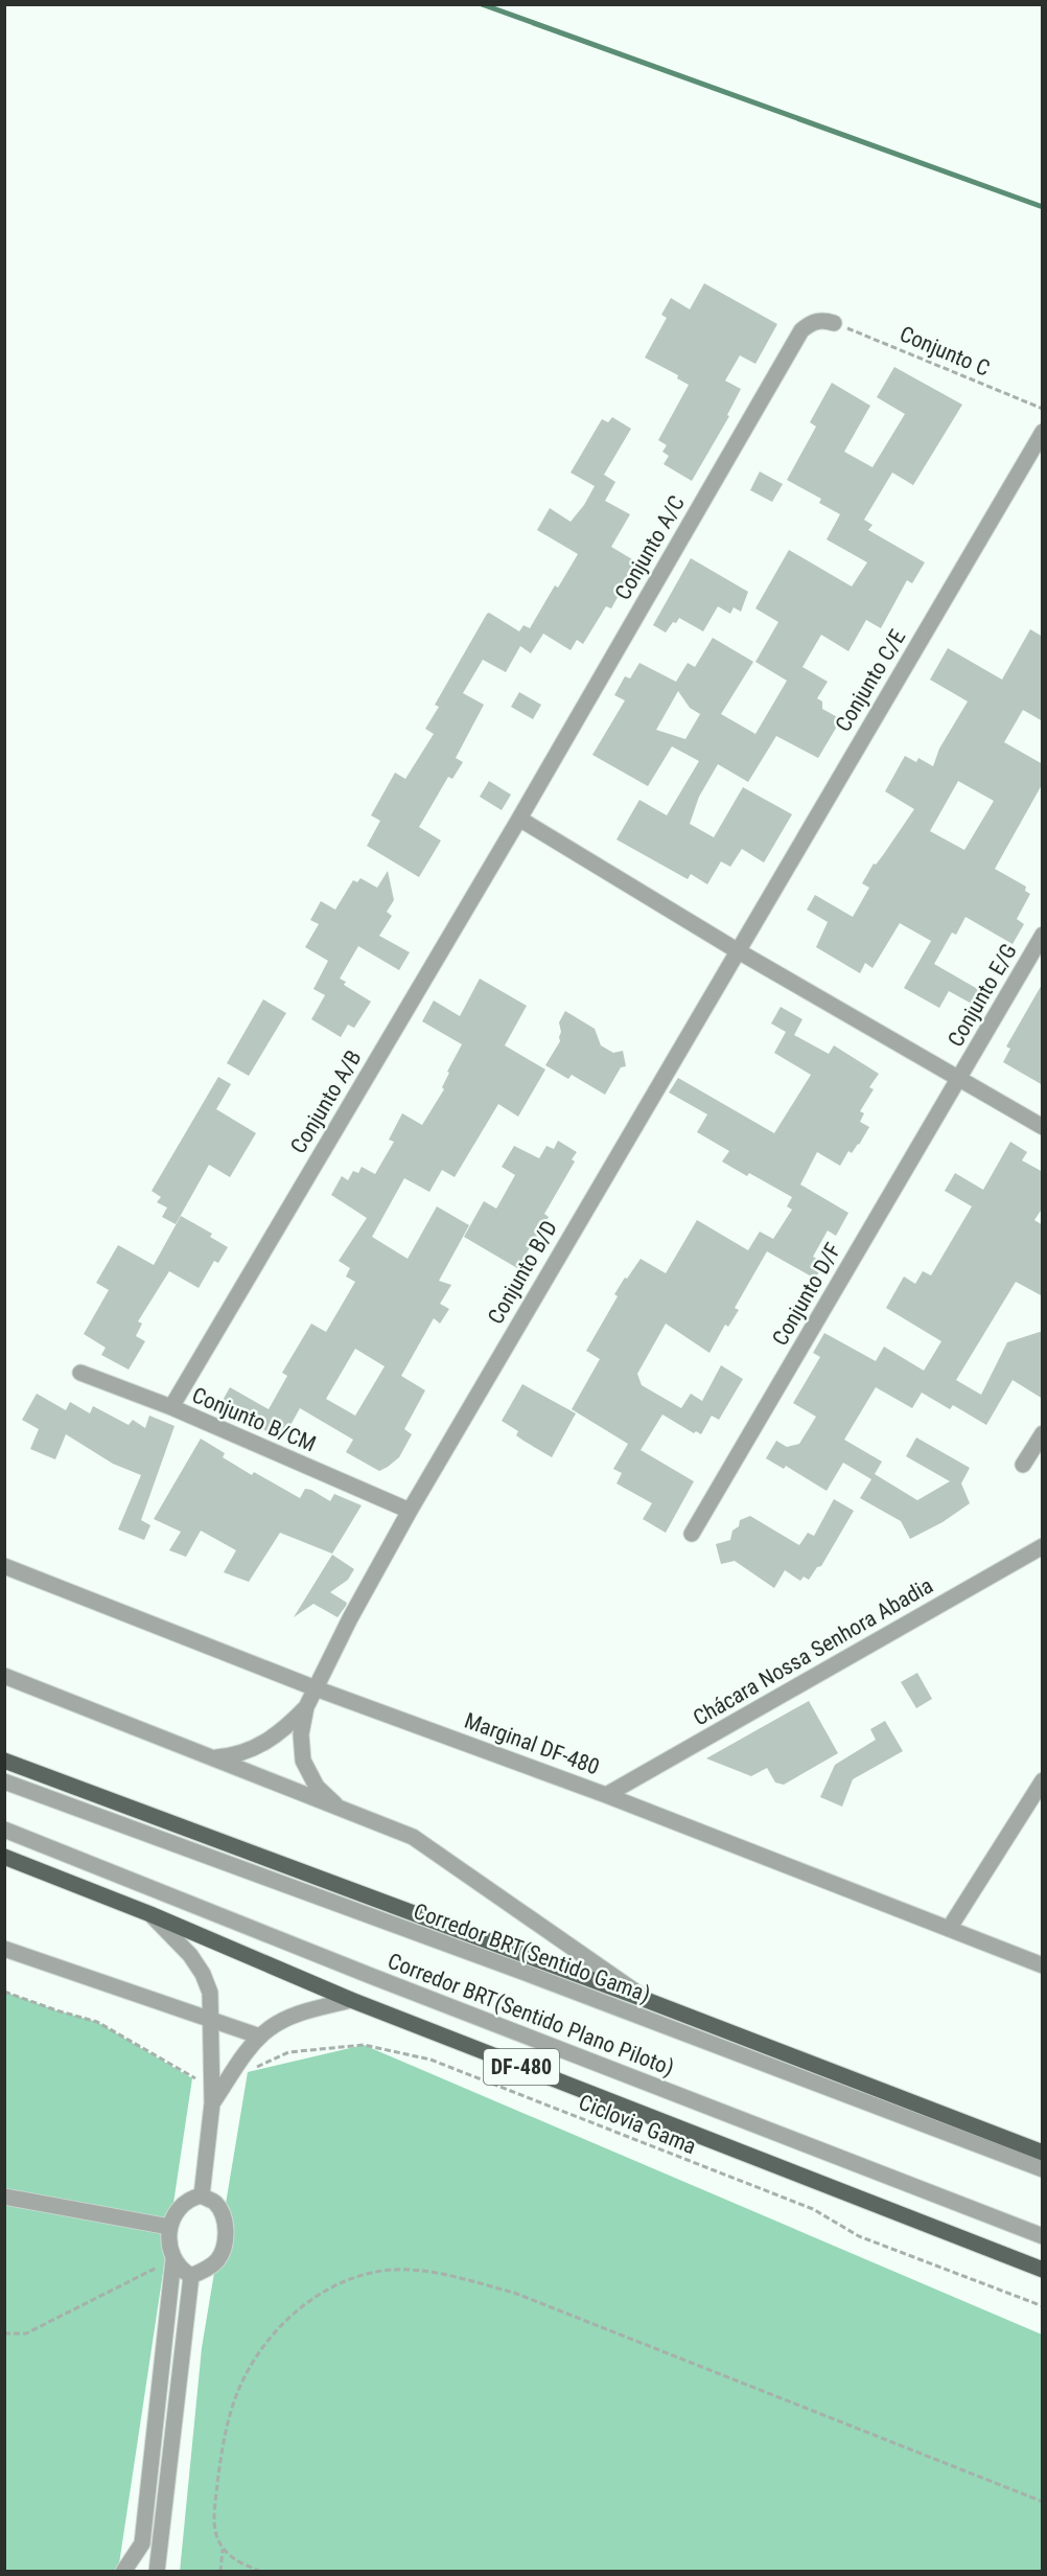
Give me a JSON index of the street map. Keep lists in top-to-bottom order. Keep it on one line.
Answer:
{"streets":{"main road":["DF-480"],"street":["Conjunto A/C","Conjunto C/E","Conjunto E/G","Conjunto A/B","Conjunto B/D","Conjunto D/F","Conjunto B/CM","Chácara Nossa Senhora Abadia","Marginal DF-480","Corredor BRT(Sentido Gama)","Corredor BRT(Sentido Plano Piloto)"],"path":["Conjunto C","Ciclovia Gama"]},"crossings":[["Conjunto C","Conjunto A/C"],["Conjunto A/C","Conjunto A/B"],["Conjunto C/E","Conjunto B/D"],["Conjunto E/G","Conjunto D/F"],["Conjunto A/B","Conjunto B/CM"],["Conjunto B/D","Conjunto B/CM"],["Conjunto B/D","Marginal DF-480"],["Chácara Nossa Senhora Abadia","Marginal DF-480"]]}
